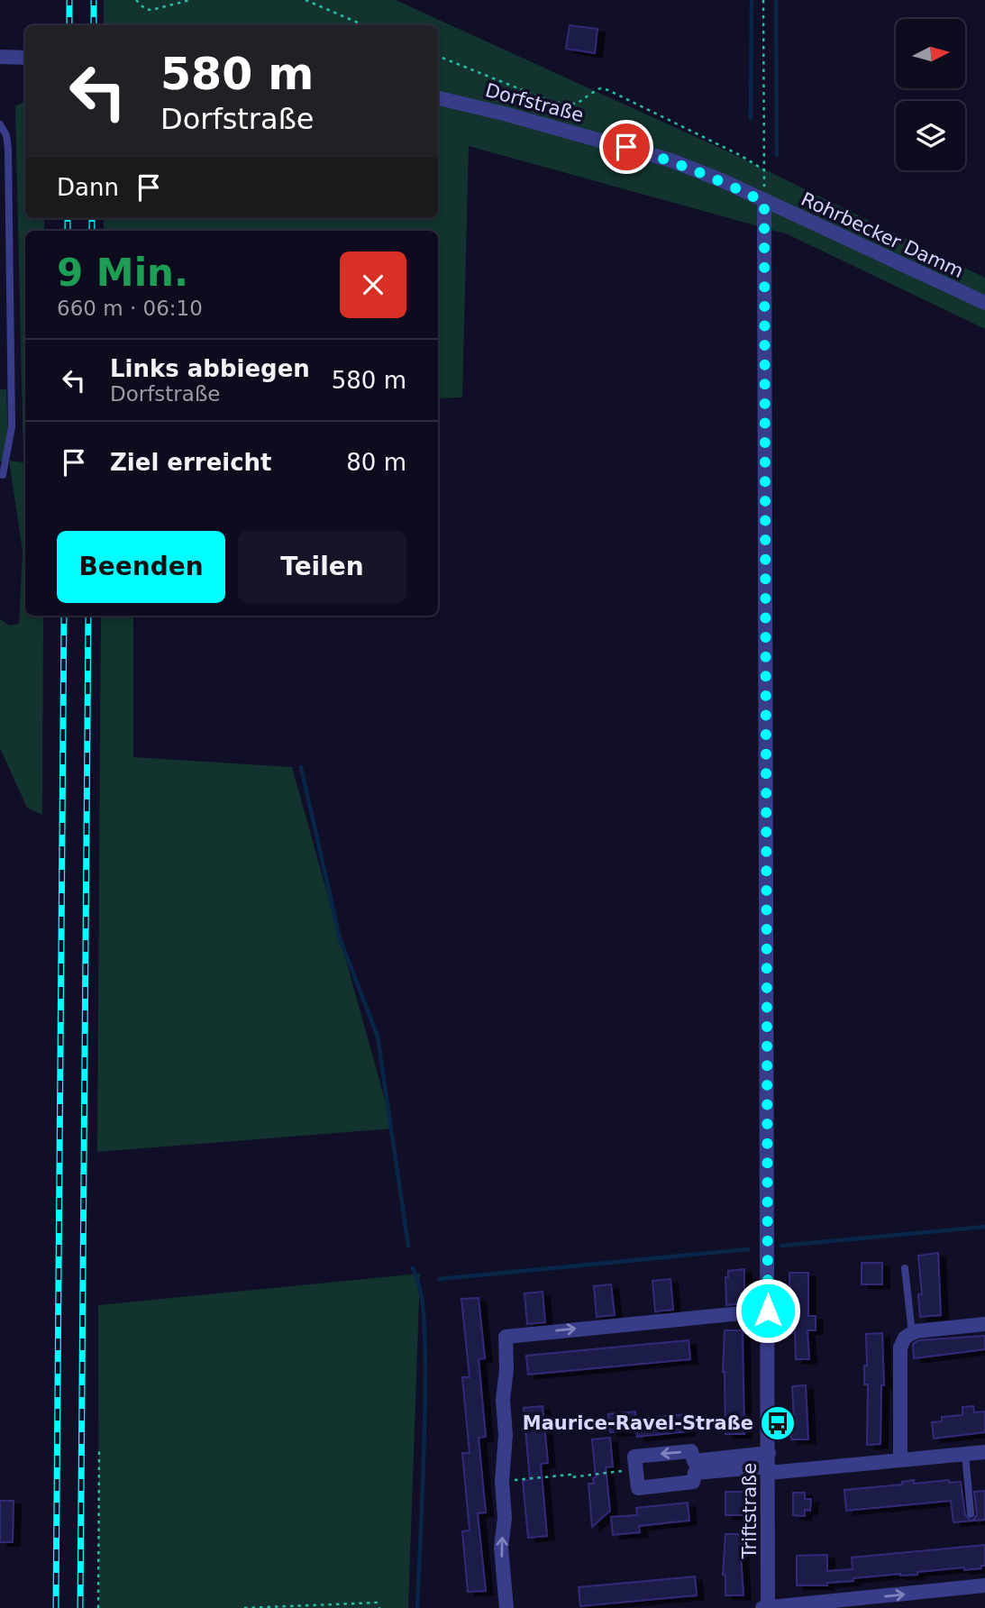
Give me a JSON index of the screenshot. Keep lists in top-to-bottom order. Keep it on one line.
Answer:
{"streets":{"street":["Dorfstraße","Rohrbecker Damm","Triftstraße"]},"crossings":[["Dorfstraße","Rohrbecker Damm"],["Dorfstraße","Triftstraße"],["Rohrbecker Damm","Triftstraße"]],"places":{"bus stop":["Maurice-Ravel-Straße"]},"north":"right","page":{"turn":["580 m","Dorfstraße"],"then":"Dann","heading":["9 Min.","660 m · 06:10"],"list":[{"name":"Links abbiegen","note":"Dorfstraße","value":"580 m"},{"name":"Ziel erreicht","value":"80 m"}],"buttons":["Beenden","Teilen"]}}
